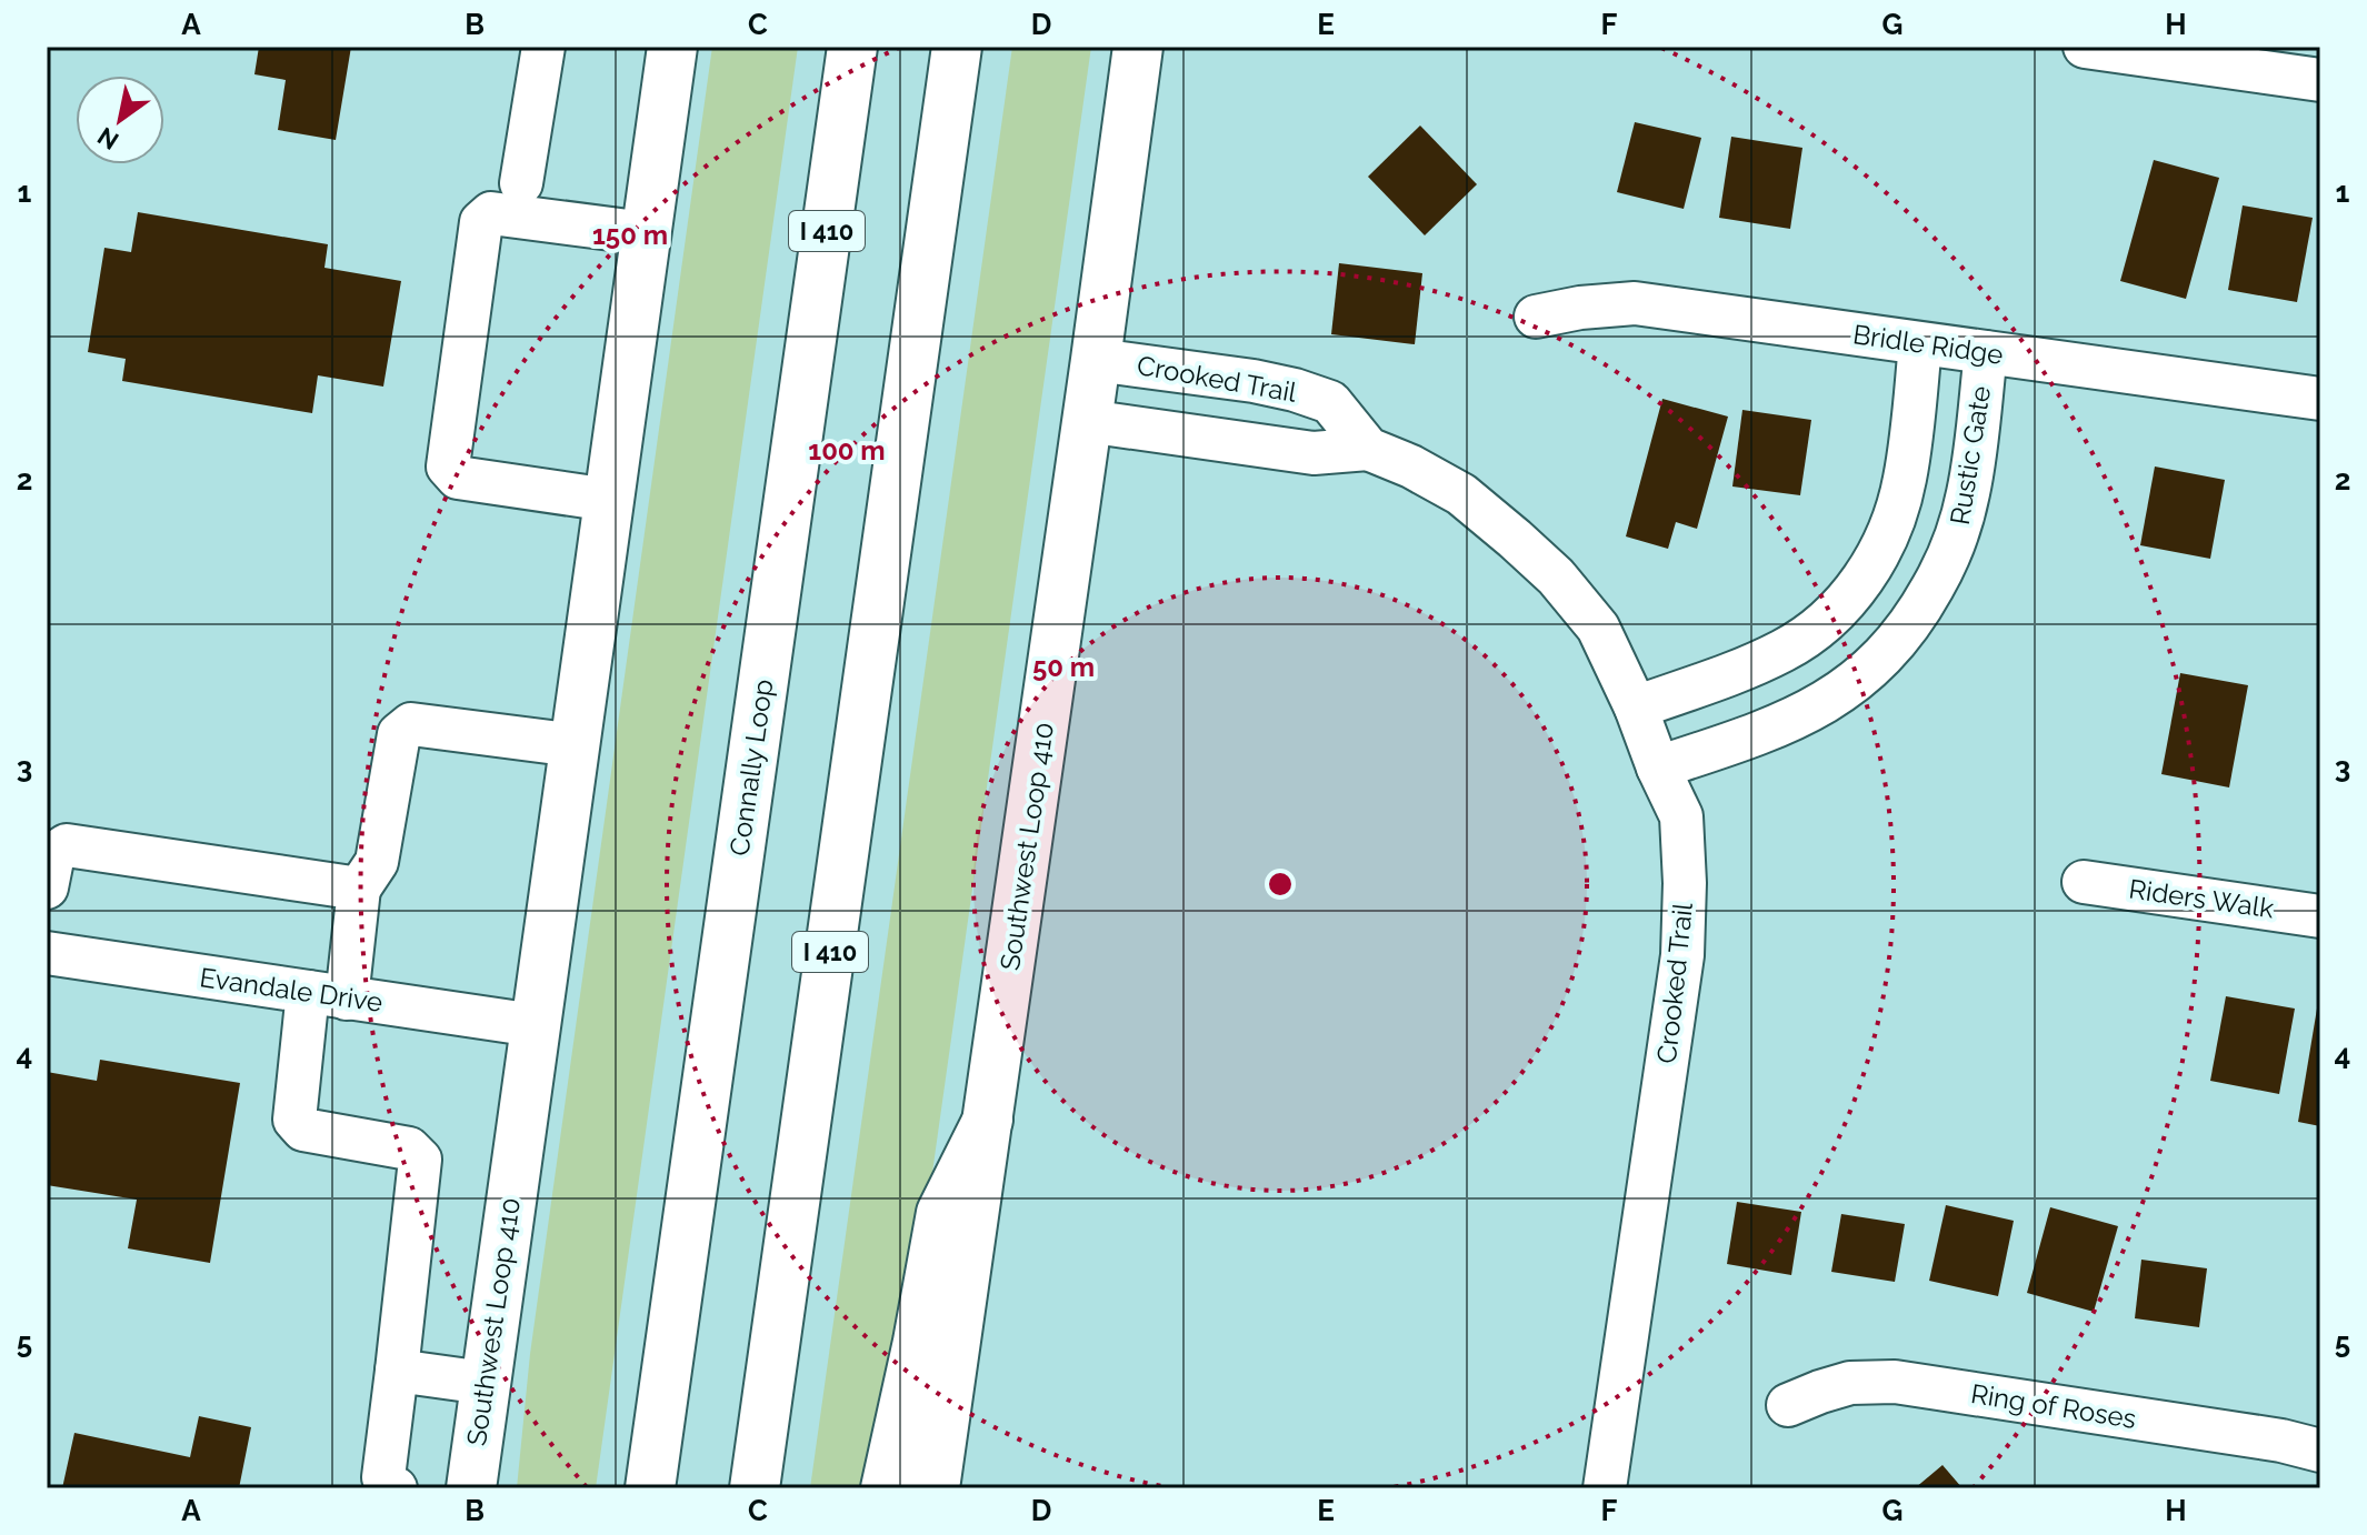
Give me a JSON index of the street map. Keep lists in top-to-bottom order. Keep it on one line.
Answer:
{"streets":{"main road":["I 410","Connally Loop","Southwest Loop 410"],"street":["Bridle Ridge","Crooked Trail","Rustic Gate","Riders Walk","Evandale Drive","Ring of Roses"]},"crossings":[["Bridle Ridge","Rustic Gate"],["Crooked Trail","Rustic Gate"],["Crooked Trail","Southwest Loop 410"],["Southwest Loop 410","Evandale Drive"]],"north":"bottom left","grid":{"columns":["A","B","C","D","E","F","G","H"],"rows":["1","2","3","4","5"]},"rings":["150 m","100 m","50 m"]}
